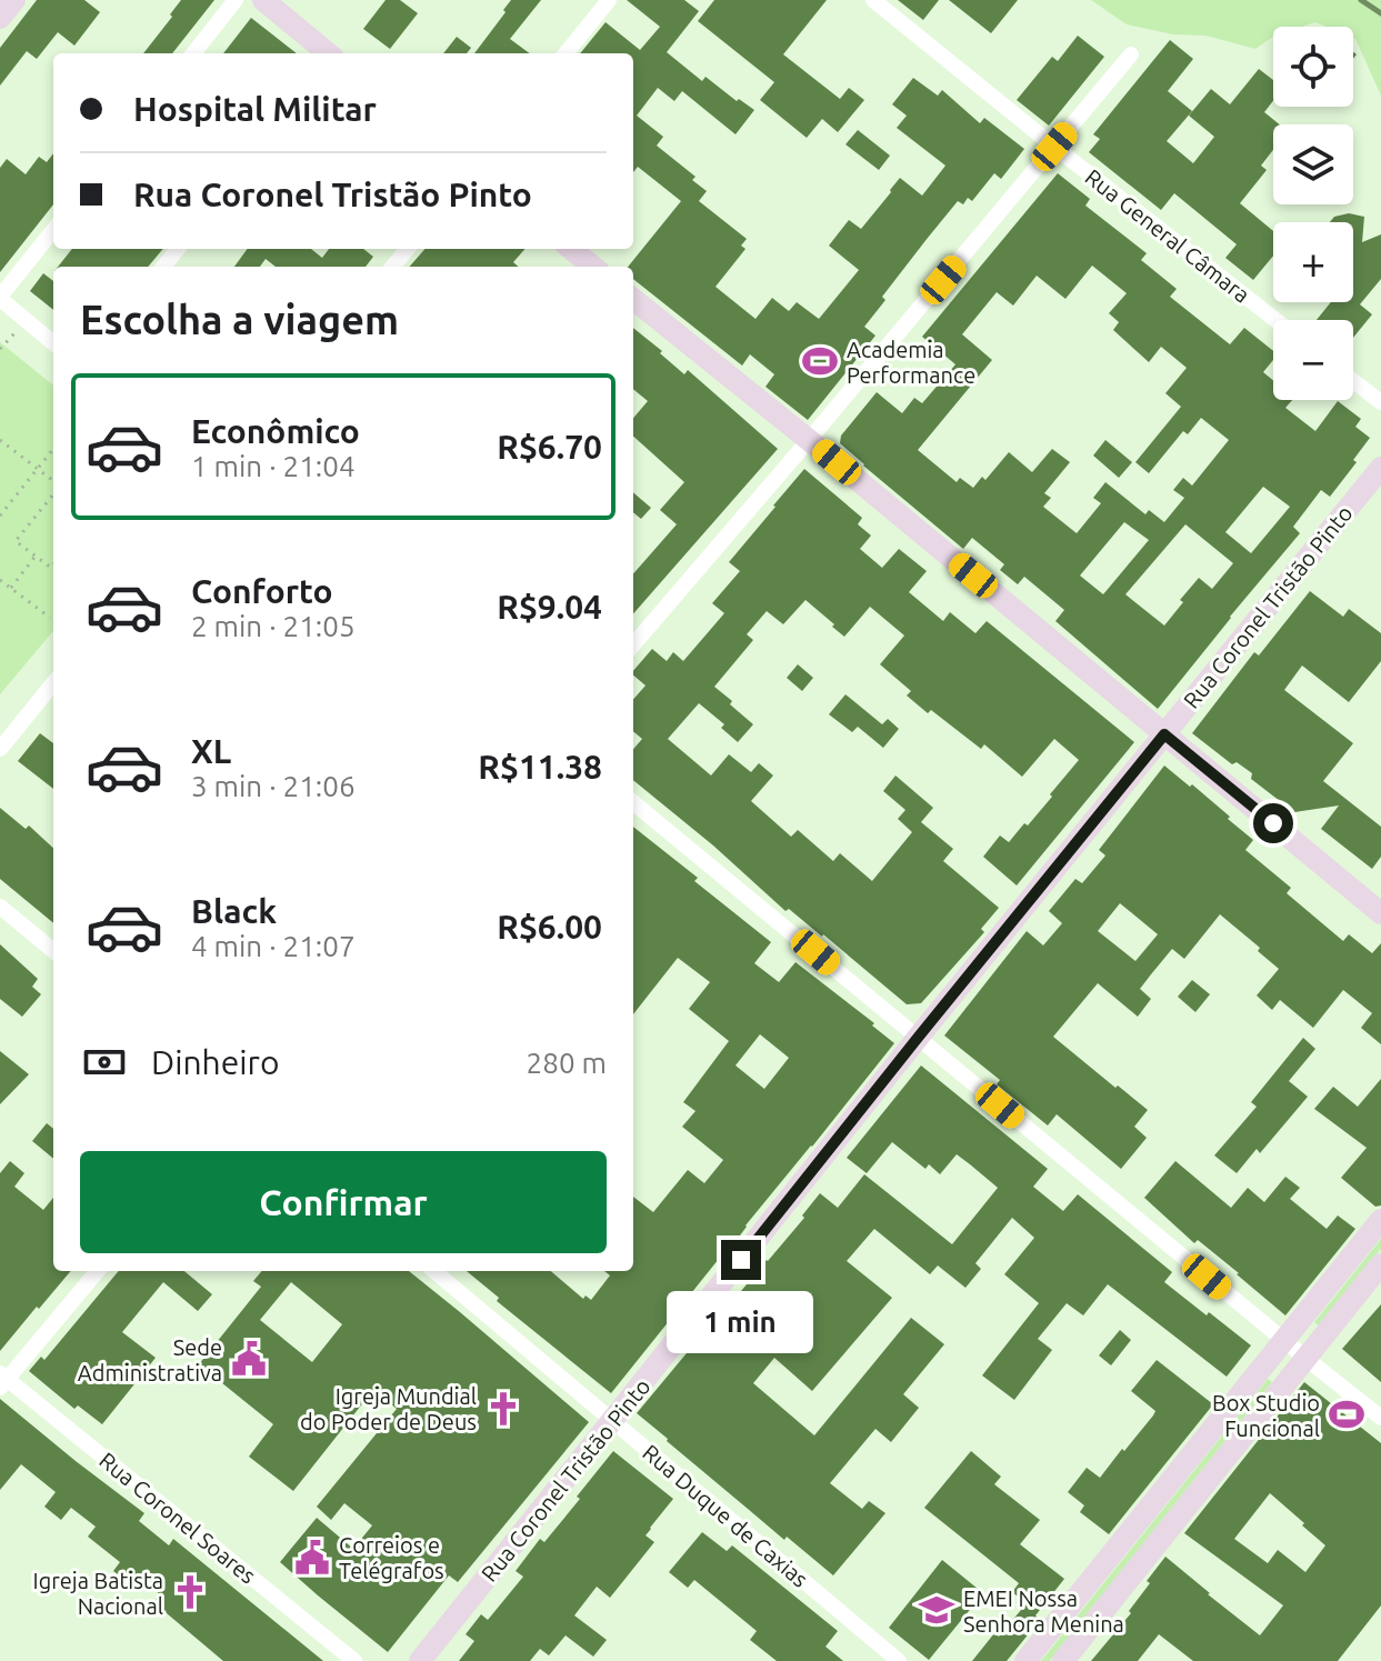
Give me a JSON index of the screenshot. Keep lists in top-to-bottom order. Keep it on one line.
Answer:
{"streets":{"main road":["Rua Coronel Tristão Pinto"],"street":["Rua General Câmara","Rua Duque de Caxias","Rua Coronel Soares"]},"crossings":[["Rua Coronel Tristão Pinto","Rua Duque de Caxias"]],"places":{"sports":["Academia Performance","Box Studio Funcional"],"public building":["Sede Administrativa","Correios e Telégrafos"],"church":["Igreja Mundial do Poder de Deus","Igreja Batista Nacional"],"school or university":["EMEI Nossa Senhora Menina"]},"page":{"map_buttons":["+","−"],"banner":["Hospital Militar","Rua Coronel Tristão Pinto"],"heading":"Escolha a viagem","list":[{"name":"Econômico","note":"1 min · 21:04","value":"R$6.70"},{"name":"Conforto","note":"2 min · 21:05","value":"R$9.04"},{"name":"XL","note":"3 min · 21:06","value":"R$11.38"},{"name":"Black","note":"4 min · 21:07","value":"R$6.00"}],"pay":["Dinheiro","280 m"],"buttons":"Confirmar","bubble":"1 min"}}
